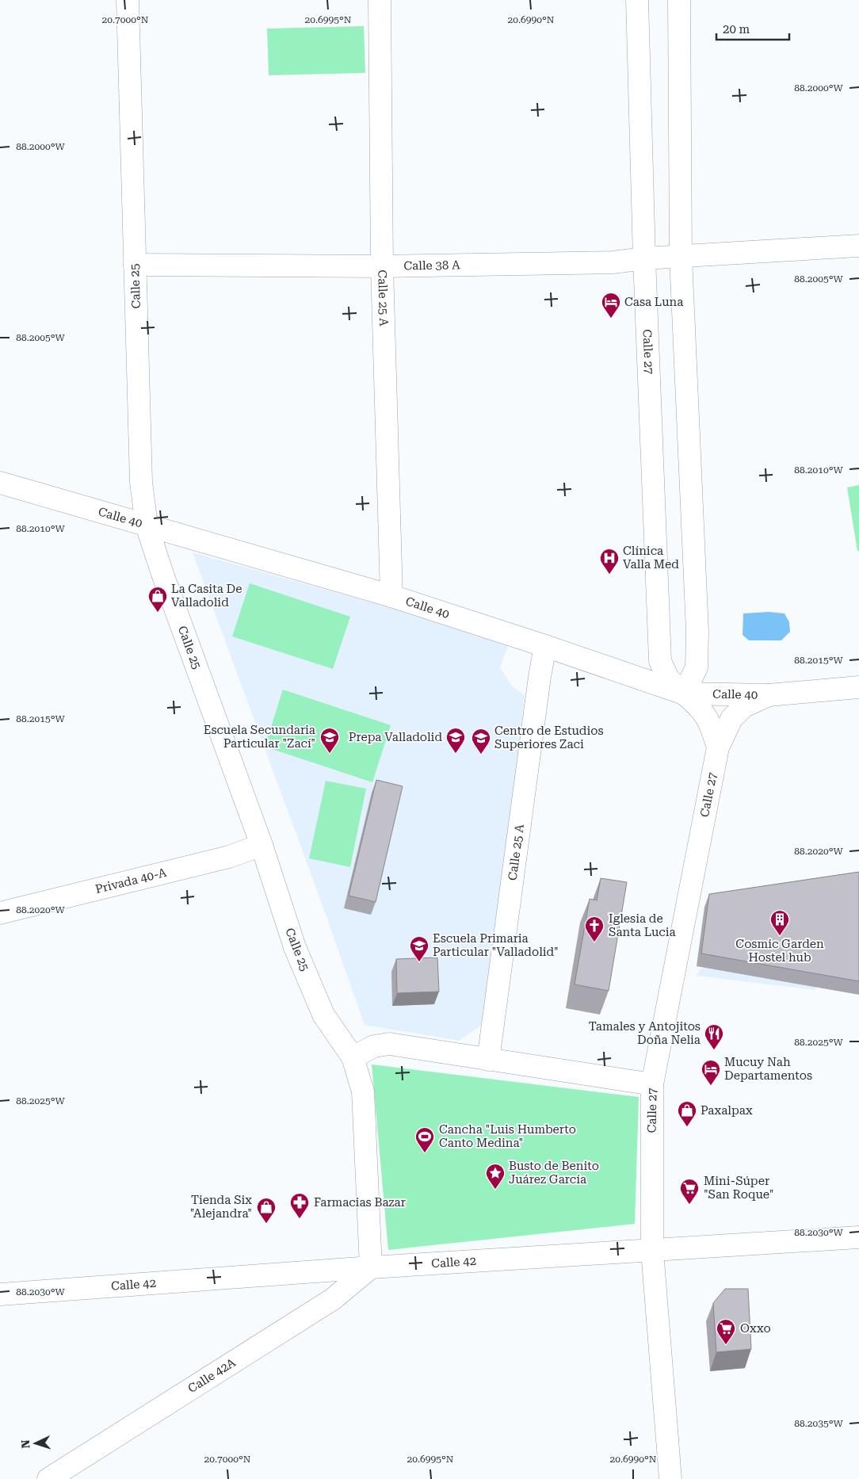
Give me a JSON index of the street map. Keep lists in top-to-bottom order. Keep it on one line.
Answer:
{"streets":{"street":["Calle 38 A","Calle 25","Calle 25 A","Calle 27","Calle 40","Privada 40-A","Calle 42","Calle 42A"]},"crossings":[["Calle 38 A","Calle 25"],["Calle 38 A","Calle 25 A"],["Calle 38 A","Calle 27"],["Calle 25","Calle 40"],["Calle 25","Privada 40-A"],["Calle 25","Calle 42"],["Calle 25","Calle 42A"],["Calle 25 A","Calle 40"],["Calle 27","Calle 40"],["Calle 27","Calle 42"],["Calle 42","Calle 42A"]],"places":{"hotel":["Casa Luna","Mucuy Nah Departamentos"],"hospital":["Clínica Valla Med"],"shop":["La Casita De Valladolid","Paxalpax","Tienda Six \"Alejandra\""],"school or university":["Escuela Secundaria Particular \"Zací\"","Prepa Valladolid","Centro de Estudios Superiores Zaci","Escuela Primaria Particular \"Valladolid\""],"building":["Cosmic Garden Hostel hub"],"church":["Iglesia de Santa Lucia"],"restaurant":["Tamales y Antojitos Doña Nelia"],"sports":["Cancha \"Luis Humberto Canto Medina\""],"place":["Busto de Benito Juárez García"],"supermarket":["Mini-Súper \"San Roque\"","Oxxo"],"pharmacy":["Farmacias Bazar"]},"scale_bar":"20 m","north":"left","coordinates":["20.7000°N","20.6995°N","20.6990°N","88.2000°W","88.2005°W","88.2010°W","88.2015°W","88.2020°W","88.2025°W","88.2030°W","88.2035°W"]}
